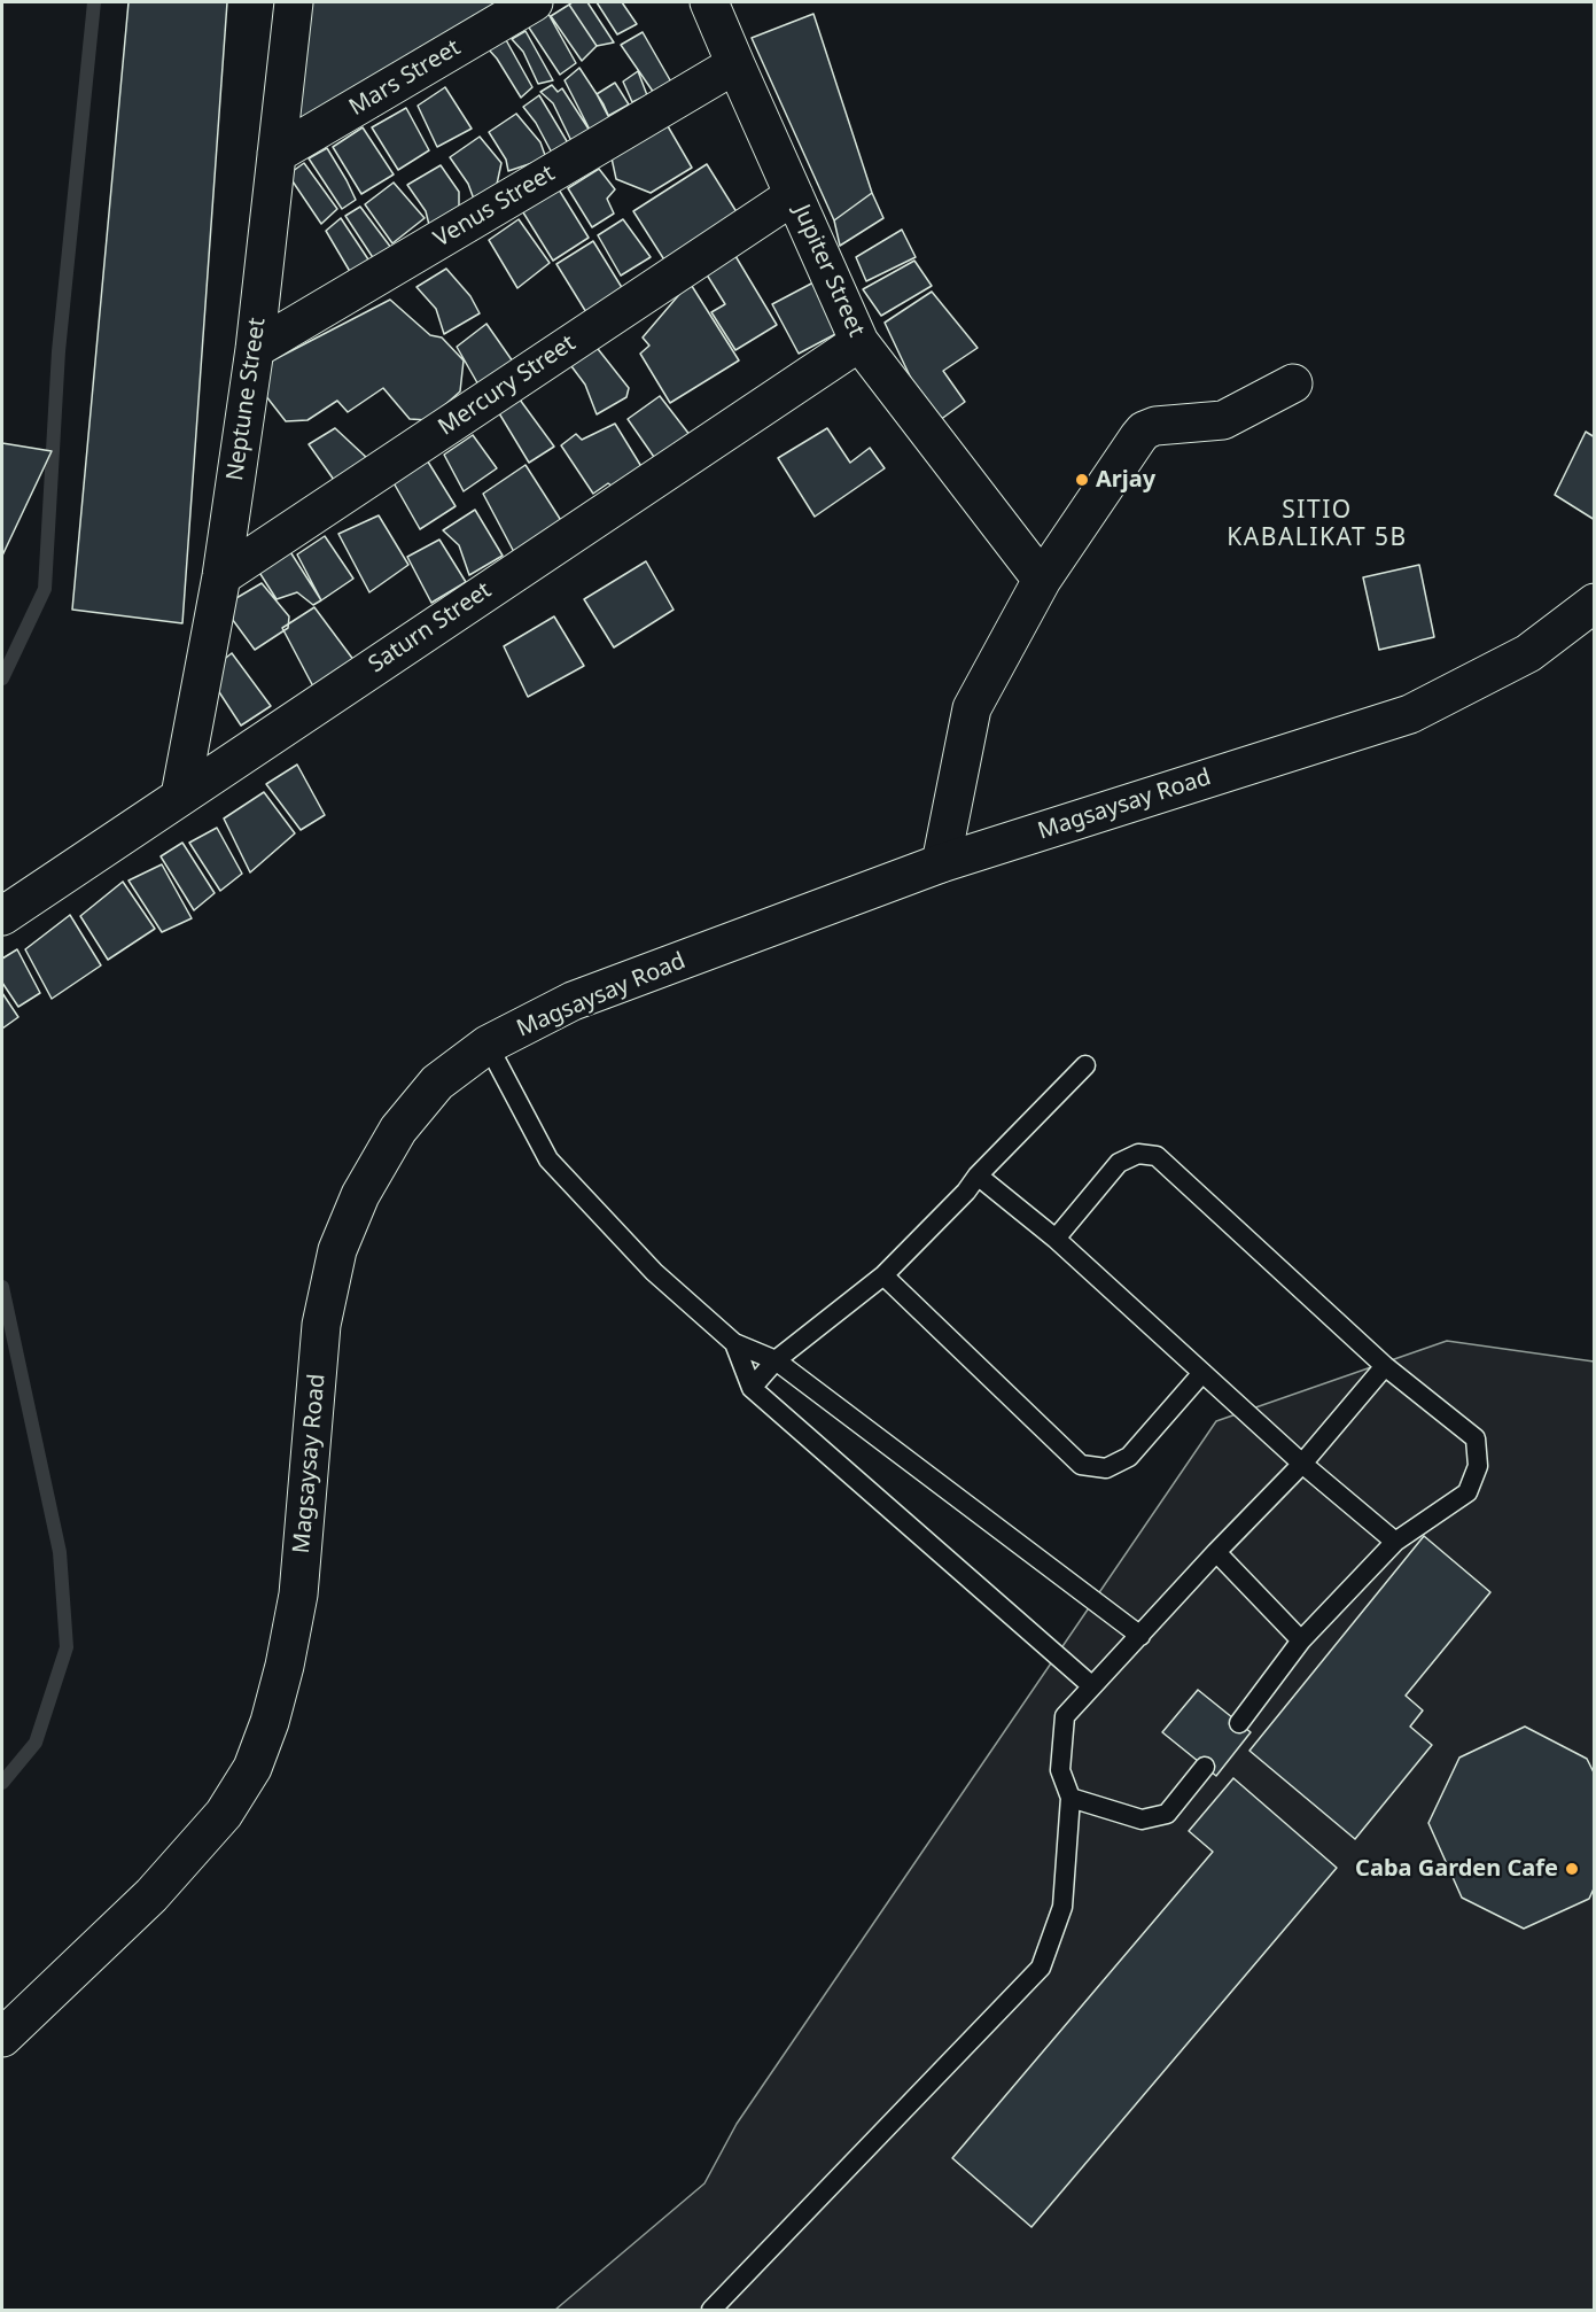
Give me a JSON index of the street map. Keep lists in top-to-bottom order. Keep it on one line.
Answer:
{"streets":{"street":["Mars Street","Venus Street","Jupiter Street","Mercury Street","Neptune Street","Saturn Street","Magsaysay Road"]},"crossings":[["Mars Street","Neptune Street"],["Venus Street","Jupiter Street"],["Venus Street","Neptune Street"],["Jupiter Street","Mercury Street"],["Jupiter Street","Saturn Street"],["Mercury Street","Neptune Street"],["Neptune Street","Saturn Street"]],"districts":["SITIO KABALIKAT 5B"],"places":["Arjay","Caba Garden Cafe"]}
